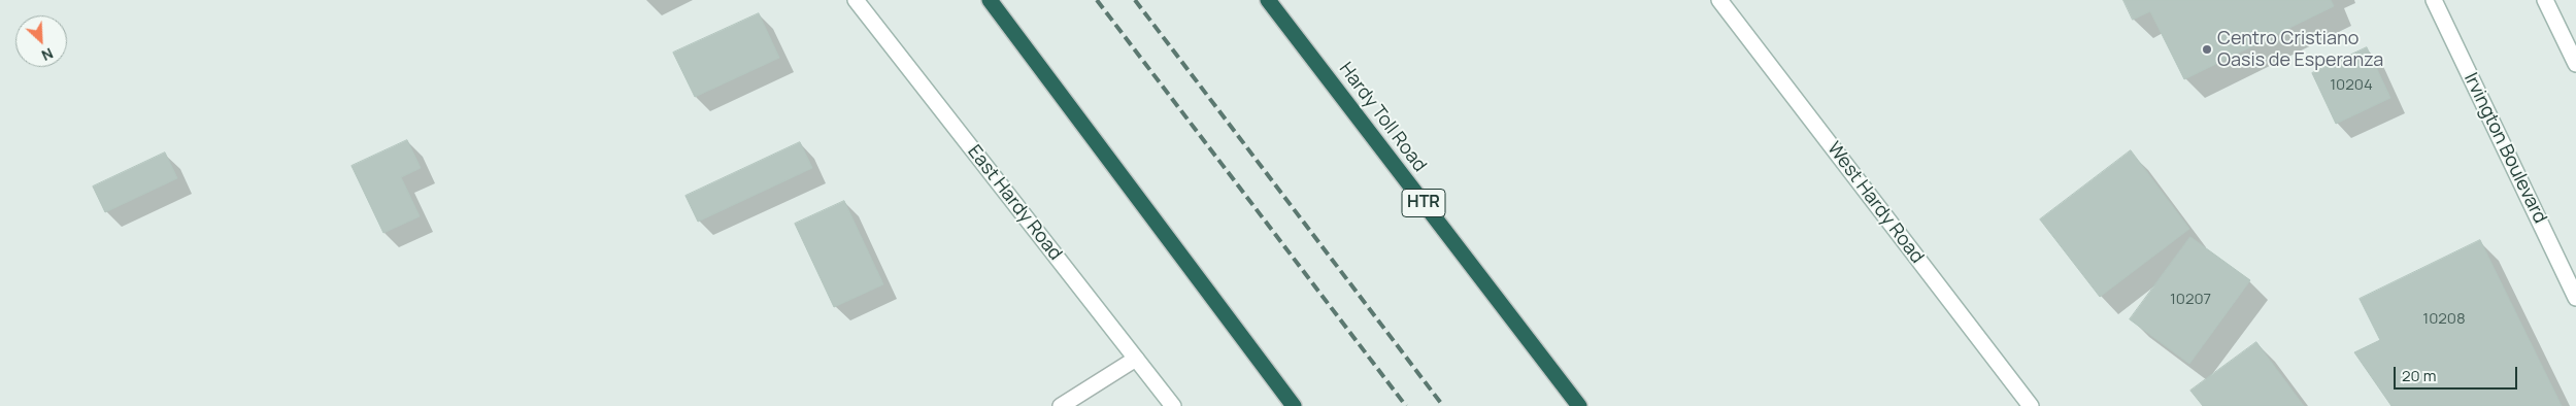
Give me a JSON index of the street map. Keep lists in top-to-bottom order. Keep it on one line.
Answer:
{"streets":{"highway":["Hardy Toll Road","HTR"],"main road":["Irvington Boulevard","East Hardy Road","West Hardy Road"]},"places":["Centro Cristiano Oasis de Esperanza"],"house_numbers":["10204","10207","10208"],"scale_bar":"20 m","north":"bottom right"}
